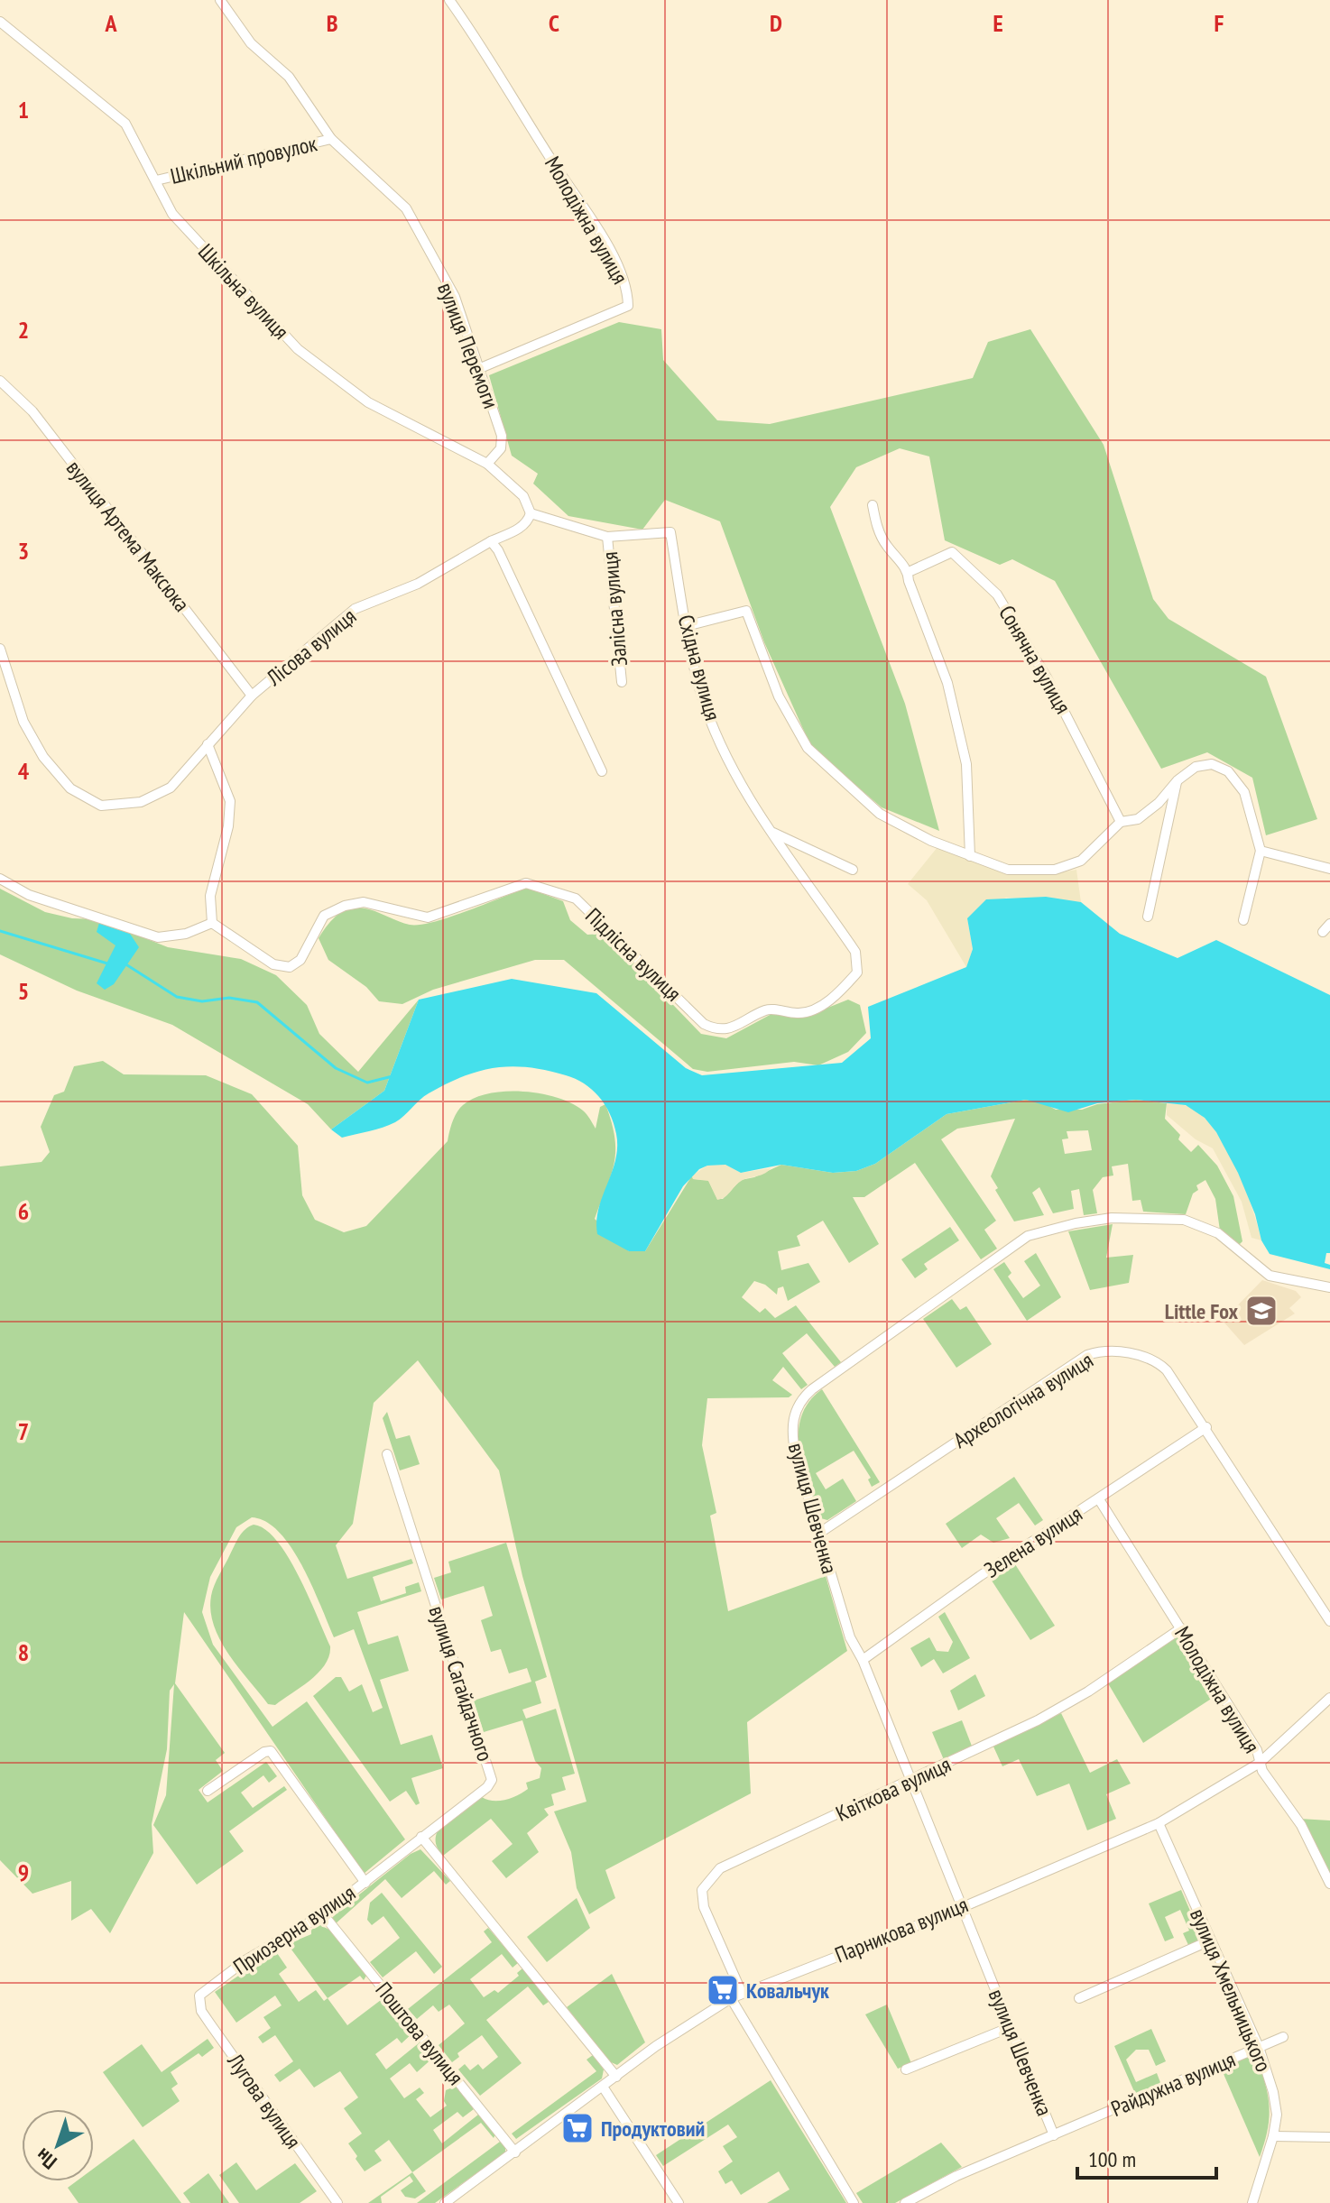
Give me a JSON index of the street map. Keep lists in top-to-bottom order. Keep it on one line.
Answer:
{"streets":{"street":["Шкільний провулок","Молодіжна вулиця","Шкільна вулиця","вулиця Перемоги","вулиця Артема Максюка","Залісна вулиця","Лісова вулиця","Сонячна вулиця","Східна вулиця","Підлісна вулиця","Археологічна вулиця","вулиця Шевченка","Зелена вулиця","вулиця Сагайдачного","Квіткова вулиця","Приозерна вулиця","Парникова вулиця","вулиця Хмельницького","Поштова вулиця","Райдужна вулиця","Лугова вулиця"]},"crossings":[["Шкільний провулок","Шкільна вулиця"],["Шкільний провулок","вулиця Перемоги"],["Молодіжна вулиця","вулиця Перемоги"],["Молодіжна вулиця","Зелена вулиця"],["Молодіжна вулиця","Квіткова вулиця"],["Молодіжна вулиця","Парникова вулиця"],["Шкільна вулиця","вулиця Перемоги"],["Шкільна вулиця","Лісова вулиця"],["вулиця Артема Максюка","Лісова вулиця"],["Залісна вулиця","Східна вулиця"],["Східна вулиця","Підлісна вулиця"],["Археологічна вулиця","вулиця Шевченка"],["Археологічна вулиця","Зелена вулиця"],["вулиця Шевченка","Зелена вулиця"],["вулиця Шевченка","Квіткова вулиця"],["вулиця Шевченка","Парникова вулиця"],["вулиця Шевченка","Райдужна вулиця"],["вулиця Сагайдачного","Приозерна вулиця"],["Квіткова вулиця","Парникова вулиця"],["Приозерна вулиця","Поштова вулиця"],["Приозерна вулиця","Лугова вулиця"],["Парникова вулиця","вулиця Хмельницького"],["Парникова вулиця","Поштова вулиця"],["вулиця Хмельницького","Райдужна вулиця"]],"places":{"school or university":["Little Fox"],"supermarket":["Ковальчук","Продуктовий"]},"scale_bar":"100 m","north":"bottom left","grid":{"columns":["A","B","C","D","E","F"],"rows":["1","2","3","4","5","6","7","8","9"]}}
